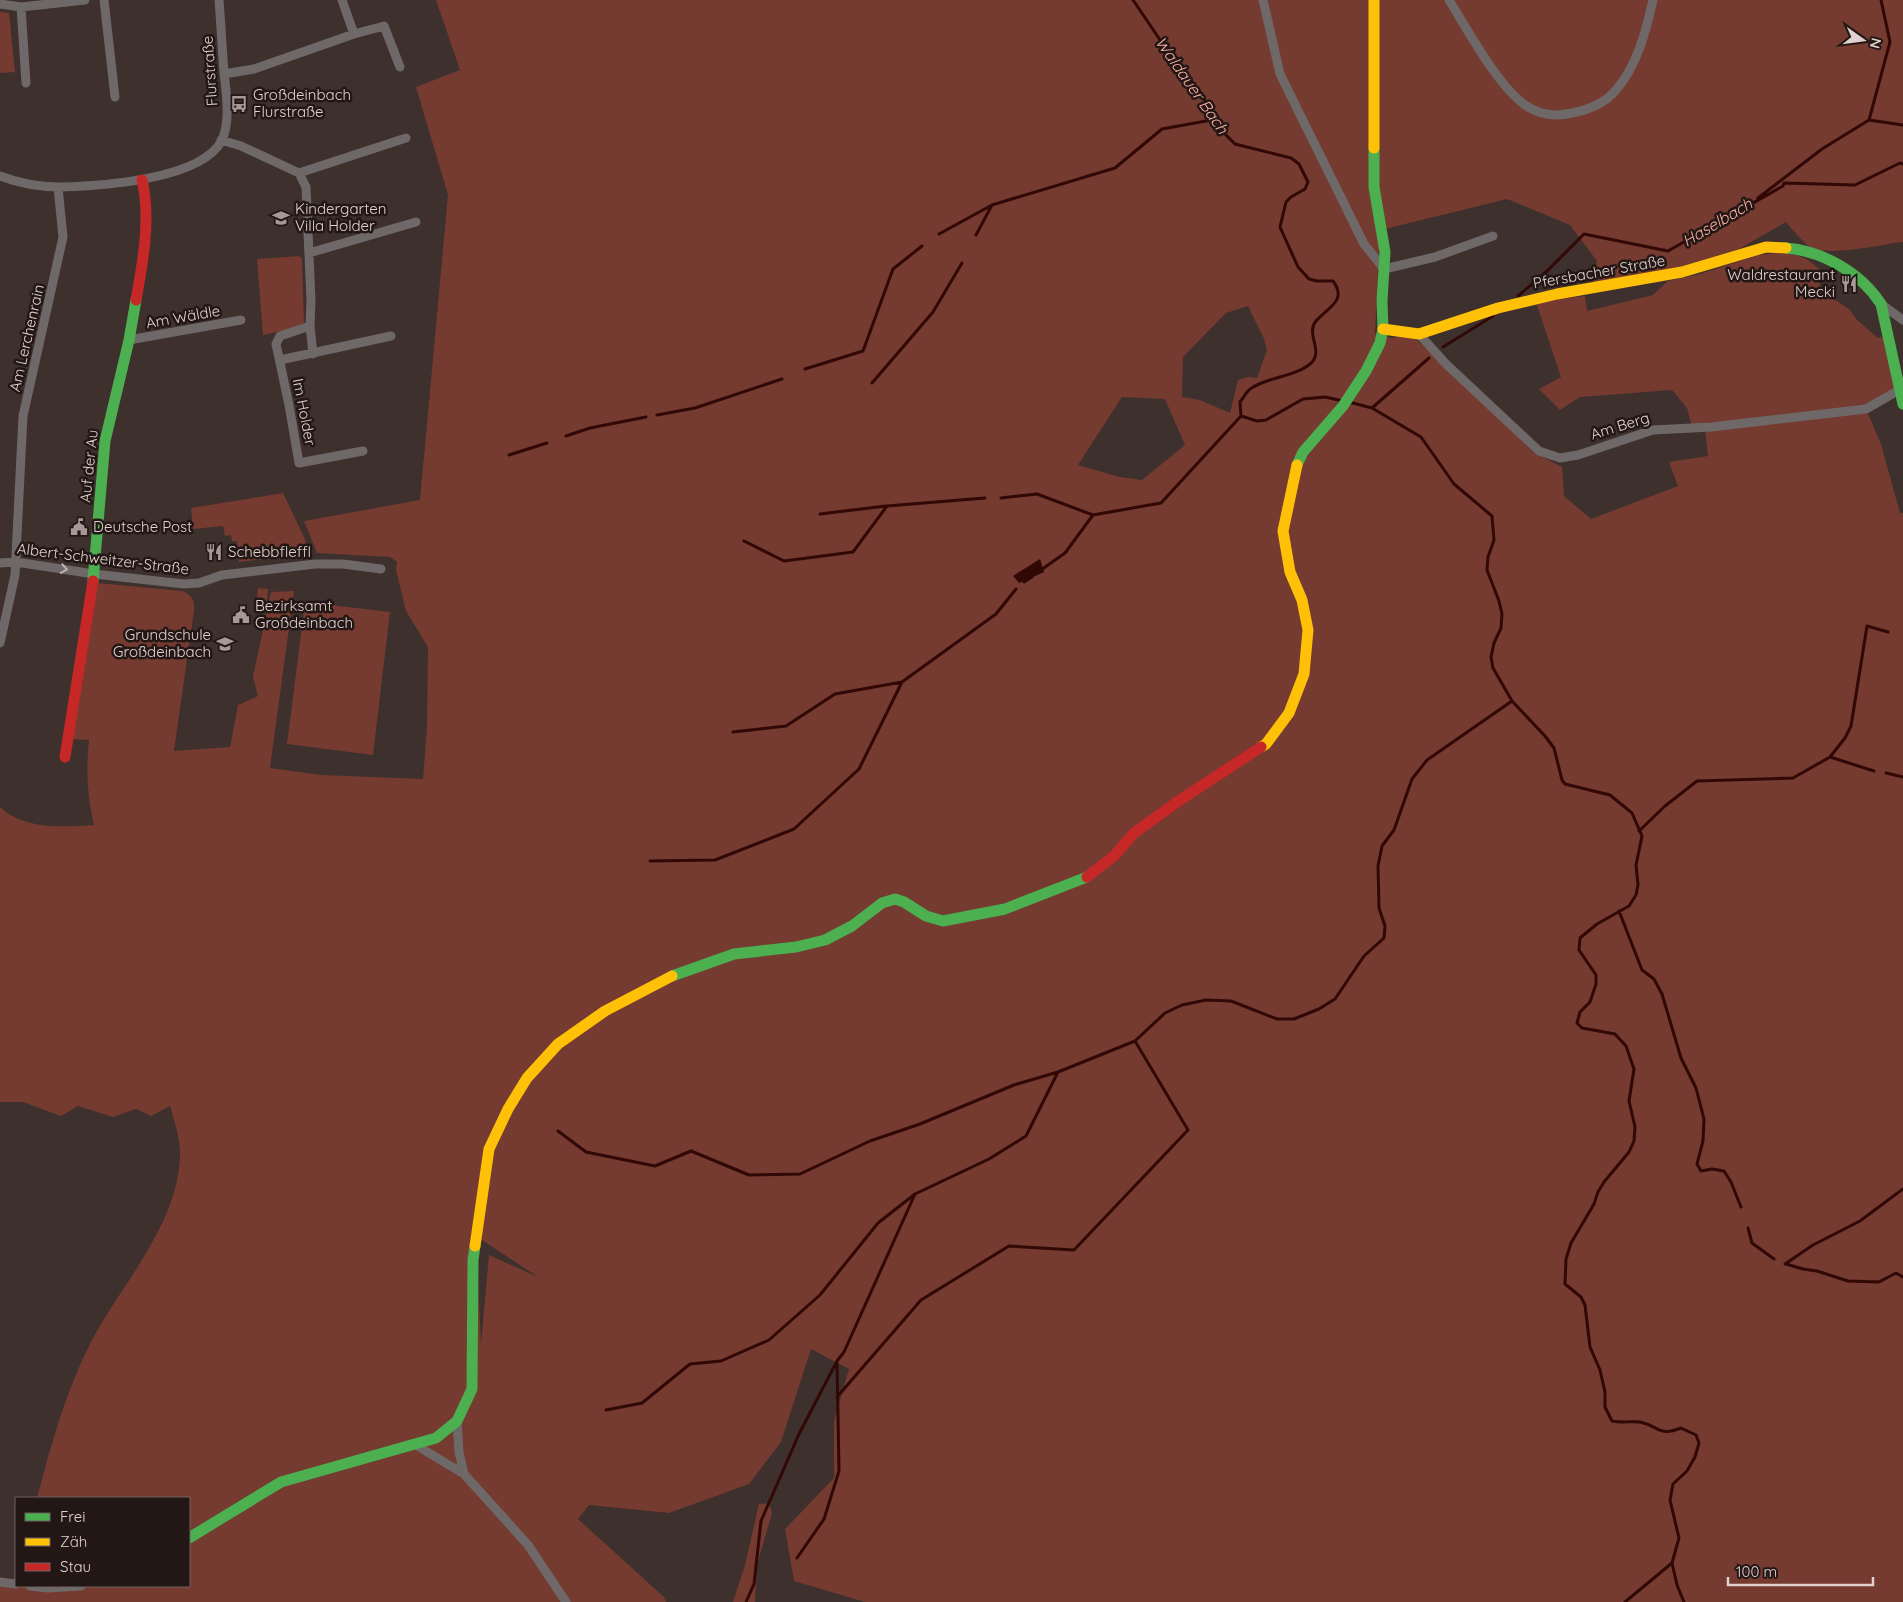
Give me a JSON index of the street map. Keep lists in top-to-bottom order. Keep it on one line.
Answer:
{"streets":{"street":["Flurstraße","Pfersbacher Straße","Am Wäldle","Am Lerchenrain","Im Holder","Am Berg","Auf der Au","Albert-Schweitzer-Straße"]},"crossings":[["Pfersbacher Straße","Am Berg"],["Am Wäldle","Auf der Au"],["Am Lerchenrain","Albert-Schweitzer-Straße"],["Auf der Au","Albert-Schweitzer-Straße"]],"water":["Waldauer Bach","Haselbach"],"places":{"bus stop":["Großdeinbach Flurstraße"],"school or university":["Kindergarten Villa Holder","Grundschule Großdeinbach"],"restaurant":["Waldrestaurant Mecki","Schebbfleffl"],"public building":["Deutsche Post","Bezirksamt Großdeinbach"]},"legend":["Frei","Zäh","Stau"],"scale_bar":"100 m","north":"right"}
